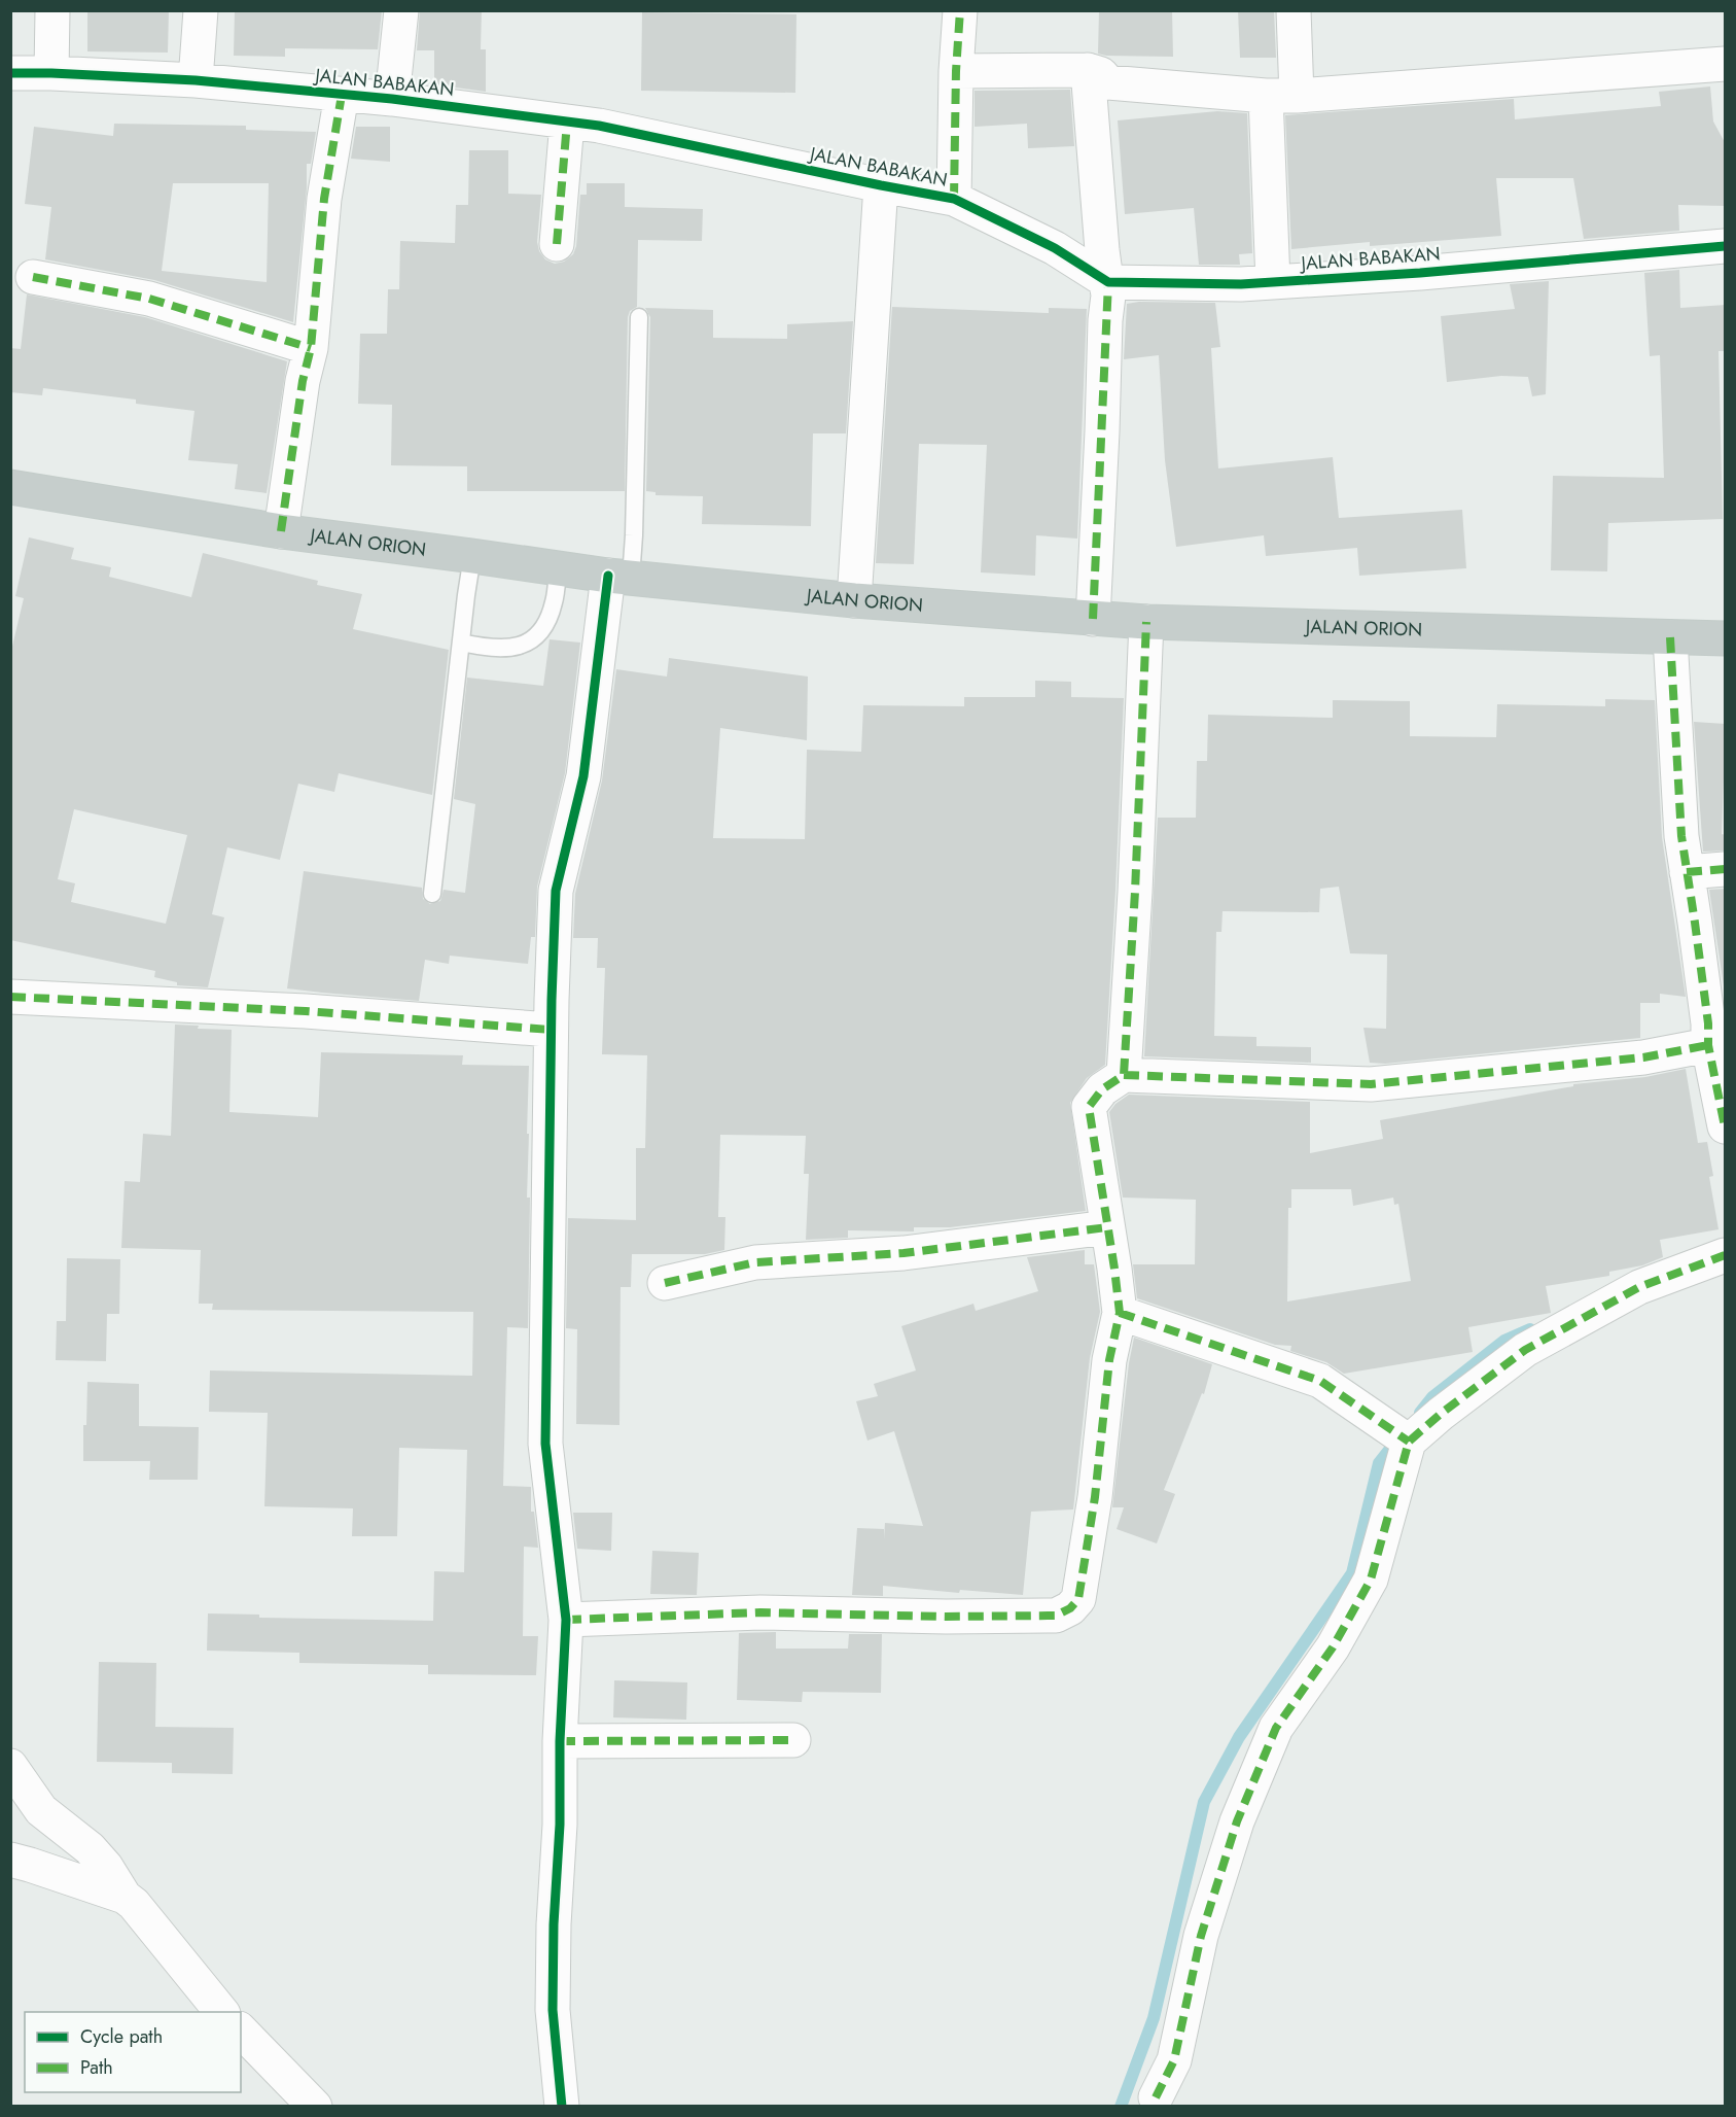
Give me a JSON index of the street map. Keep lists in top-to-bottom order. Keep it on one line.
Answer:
{"streets":{"highway":["JALAN ORION"],"street":["JALAN BABAKAN"]},"legend":["Cycle path","Path"]}
